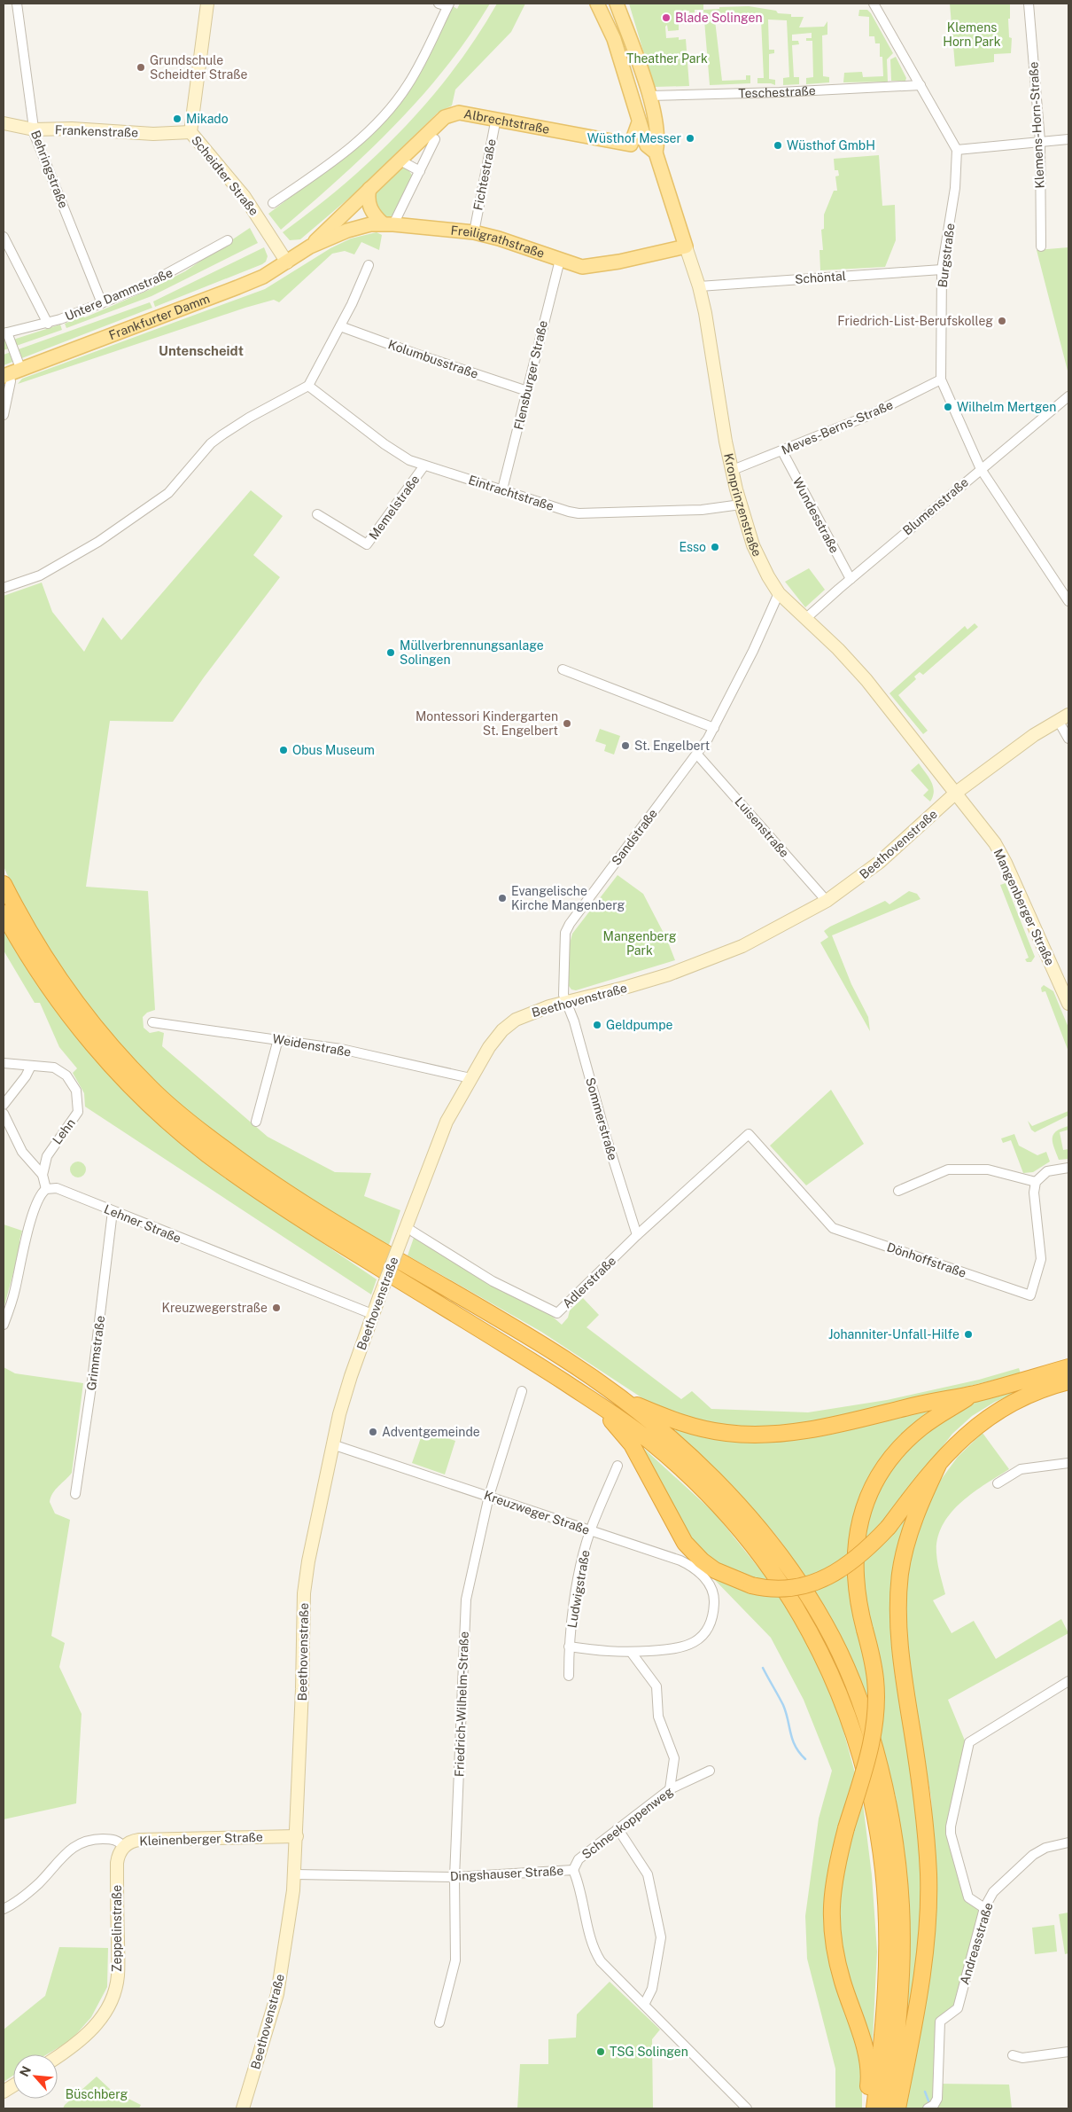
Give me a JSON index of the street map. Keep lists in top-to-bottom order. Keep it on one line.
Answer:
{"streets":{"main road":["Teschestraße","Albrechtstraße","Frankenstraße","Scheidter Straße","Freiligrathstraße","Frankfurter Damm","Kronprinzenstraße","Beethovenstraße","Mangenberger Straße","Kleinenberger Straße","Zeppelinstraße"],"street":["Klemens-Horn-Straße","Behringstraße","Fichtestraße","Burgstraße","Schöntal","Untere Dammstraße","Kolumbusstraße","Flensburger Straße","Meves-Berns-Straße","Eintrachtstraße","Blumenstraße","Memelstraße","Wundesstraße","Luisenstraße","Sandstraße","Weidenstraße","Sommerstraße","Lehn","Lehner Straße","Dönhoffstraße","Adlerstraße","Grimmstraße","Kreuzweger Straße","Ludwigstraße","Friedrich-Wilhelm-Straße","Schneekoppenweg","Dingshauser Straße","Andreasstraße"]},"crossings":[["Teschestraße","Kronprinzenstraße"],["Albrechtstraße","Fichtestraße"],["Albrechtstraße","Freiligrathstraße"],["Albrechtstraße","Frankfurter Damm"],["Albrechtstraße","Kronprinzenstraße"],["Frankenstraße","Behringstraße"],["Frankenstraße","Scheidter Straße"],["Behringstraße","Untere Dammstraße"],["Fichtestraße","Freiligrathstraße"],["Scheidter Straße","Frankfurter Damm"],["Freiligrathstraße","Frankfurter Damm"],["Freiligrathstraße","Flensburger Straße"],["Freiligrathstraße","Kronprinzenstraße"],["Burgstraße","Schöntal"],["Burgstraße","Meves-Berns-Straße"],["Burgstraße","Blumenstraße"],["Schöntal","Kronprinzenstraße"],["Kolumbusstraße","Flensburger Straße"],["Flensburger Straße","Eintrachtstraße"],["Meves-Berns-Straße","Kronprinzenstraße"],["Meves-Berns-Straße","Wundesstraße"],["Eintrachtstraße","Kronprinzenstraße"],["Eintrachtstraße","Memelstraße"],["Kronprinzenstraße","Blumenstraße"],["Kronprinzenstraße","Sandstraße"],["Kronprinzenstraße","Beethovenstraße"],["Kronprinzenstraße","Mangenberger Straße"],["Blumenstraße","Wundesstraße"],["Luisenstraße","Sandstraße"],["Luisenstraße","Beethovenstraße"],["Sandstraße","Beethovenstraße"],["Sandstraße","Sommerstraße"],["Beethovenstraße","Mangenberger Straße"],["Beethovenstraße","Weidenstraße"],["Beethovenstraße","Sommerstraße"],["Beethovenstraße","Lehner Straße"],["Beethovenstraße","Adlerstraße"],["Beethovenstraße","Kreuzweger Straße"],["Beethovenstraße","Kleinenberger Straße"],["Beethovenstraße","Dingshauser Straße"],["Sommerstraße","Adlerstraße"],["Lehner Straße","Grimmstraße"],["Dönhoffstraße","Adlerstraße"],["Kreuzweger Straße","Ludwigstraße"],["Kreuzweger Straße","Friedrich-Wilhelm-Straße"],["Friedrich-Wilhelm-Straße","Dingshauser Straße"],["Schneekoppenweg","Dingshauser Straße"],["Kleinenberger Straße","Zeppelinstraße"]],"districts":["Untenscheidt"],"parks":["Klemens Horn Park","Theather Park","Mangenberg Park","Büschberg"],"places":["Blade Solingen","Grundschule Scheidter Straße","Mikado","Wüsthof Messer","Wüsthof GmbH","Friedrich-List-Berufskolleg","Wilhelm Mertgen","Esso","Müllverbrennungsanlage Solingen","Montessori Kindergarten St. Engelbert","St. Engelbert","Obus Museum","Evangelische Kirche Mangenberg","Geldpumpe","Kreuzwegerstraße","Johanniter-Unfall-Hilfe","Adventgemeinde","TSG Solingen"],"north":"top left"}
